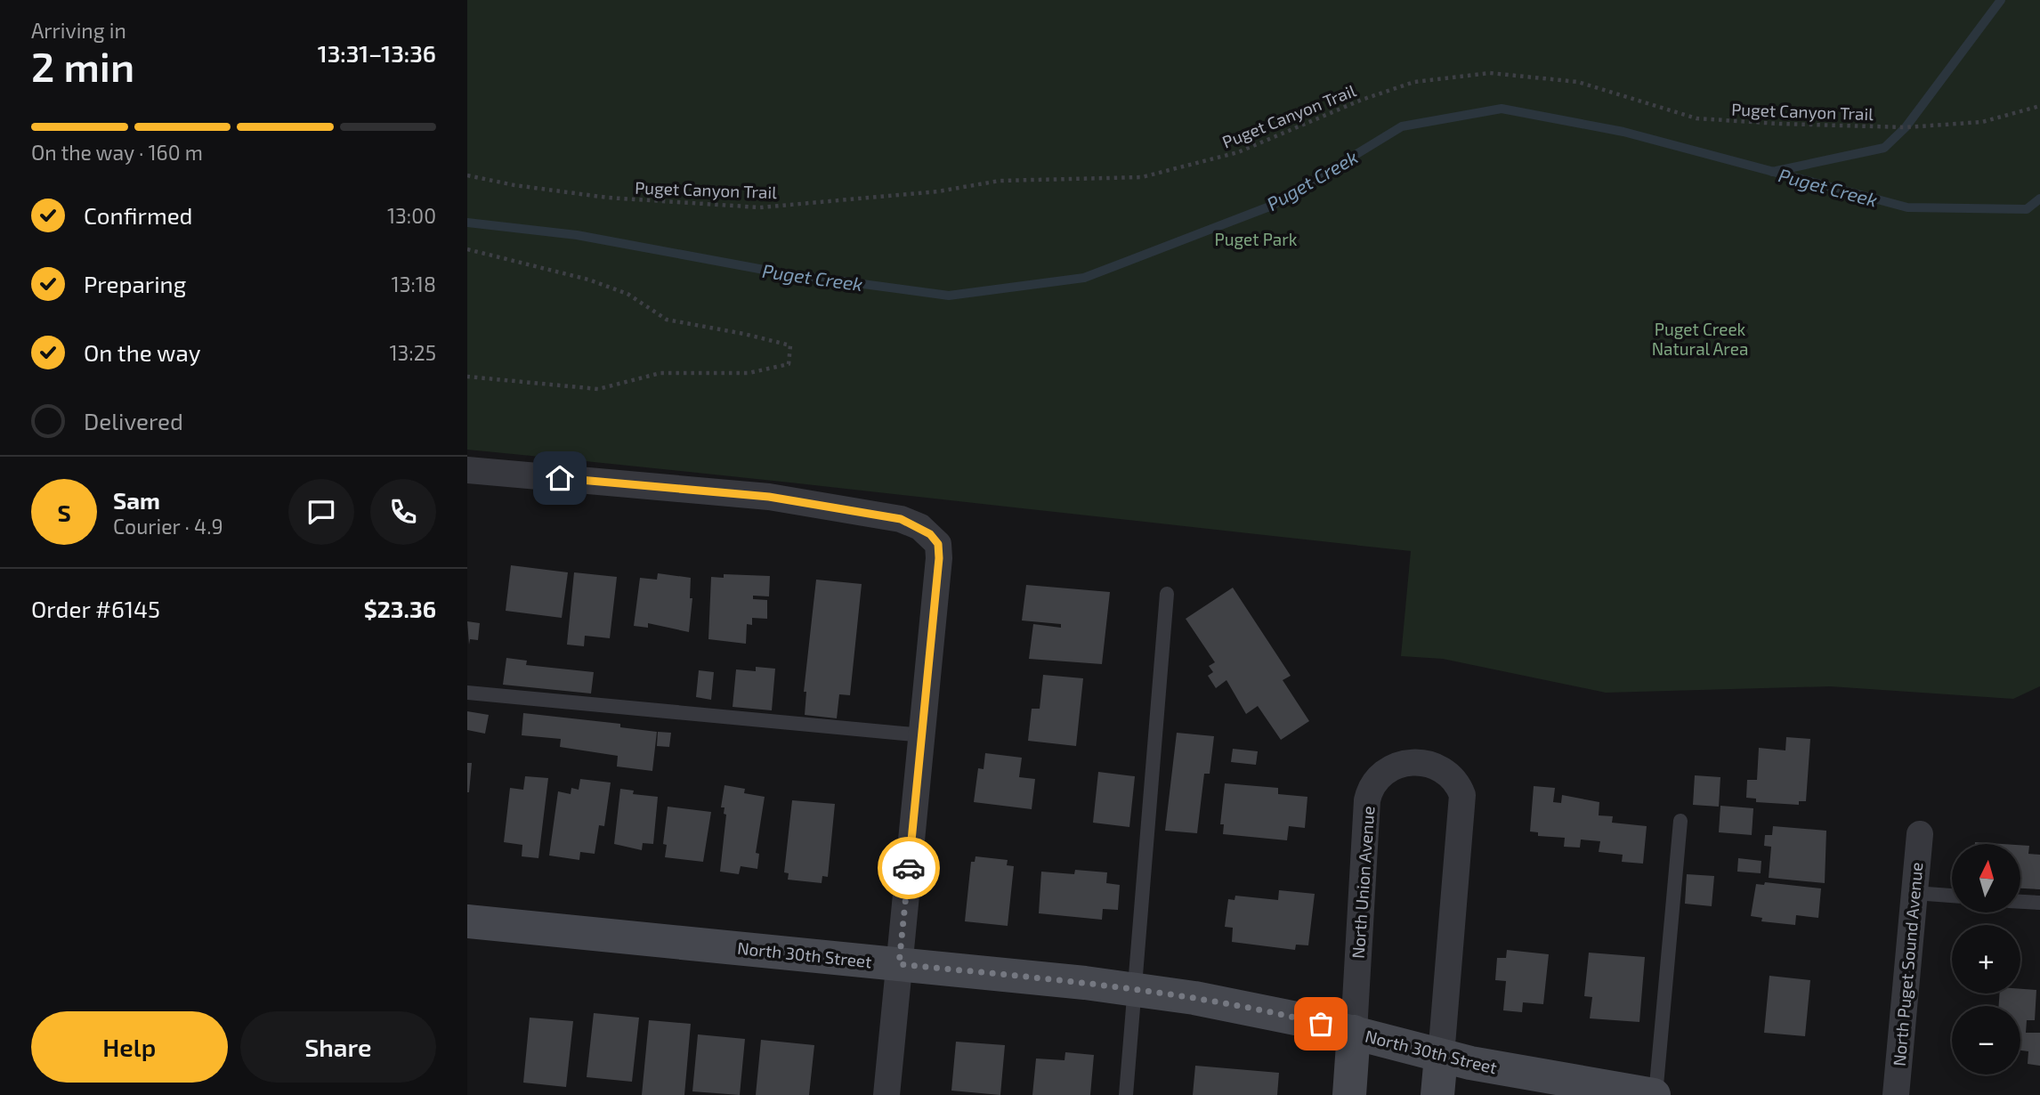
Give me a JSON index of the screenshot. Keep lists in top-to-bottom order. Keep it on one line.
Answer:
{"streets":{"main road":["North Union Avenue","North 30th Street"],"street":["North Puget Sound Avenue"],"path":["Puget Canyon Trail"]},"crossings":[["North Union Avenue","North 30th Street"]],"water":["Puget Creek"],"parks":["Puget Park","Puget Creek Natural Area"],"north":"top","page":{"heading":["2 min","Arriving in","13:31–13:36"],"panel":["Sam","Courier · 4.9","Order #6145","$23.36"],"bar":"On the way · 160 m","list":[["Confirmed","13:00"],["Preparing","13:18"],["On the way","13:25"],"Delivered"],"round":"S","map_buttons":["+","−"],"buttons":["Help","Share"]}}
